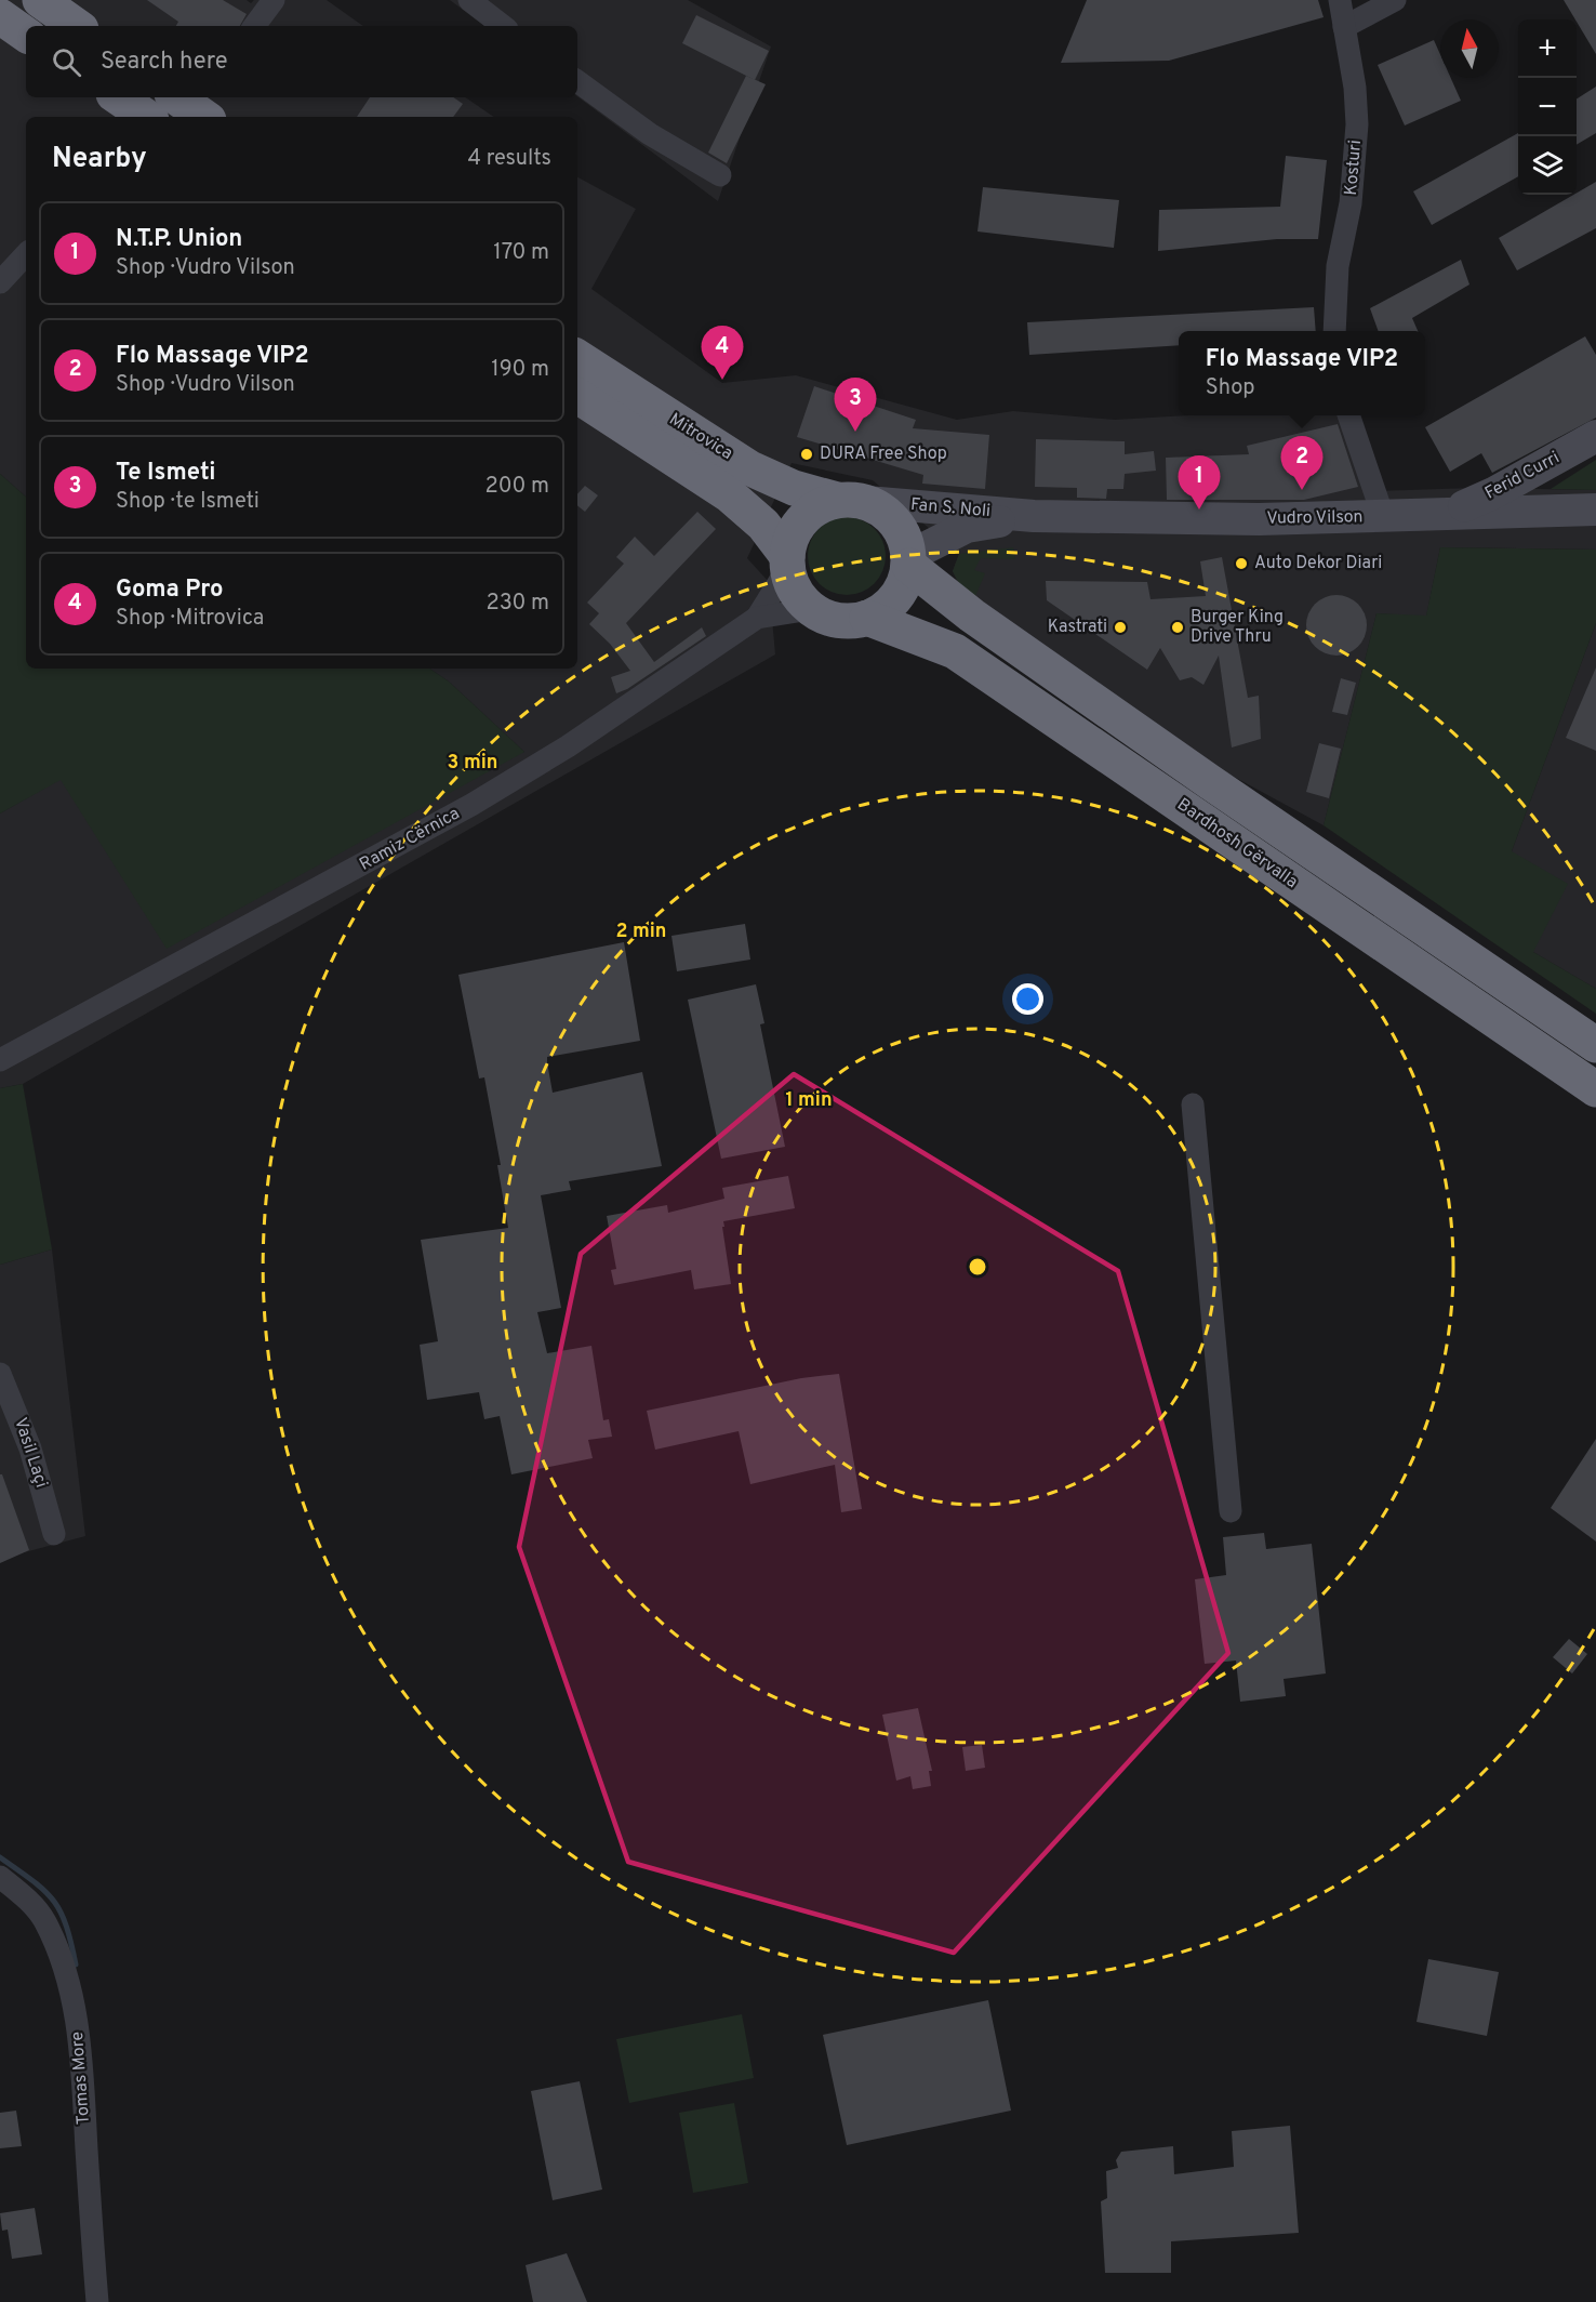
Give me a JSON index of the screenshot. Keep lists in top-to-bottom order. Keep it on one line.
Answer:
{"streets":{"highway":["Mitrovica","Bardhosh Gërvalla"],"main road":["Ferid Curri","Fan S. Noli","Vudro Vilson"],"street":["Kosturi","Ramiz Cërnica","Vasil Laçi","Tomas More"]},"crossings":[["Mitrovica","Fan S. Noli"],["Mitrovica","Ramiz Cërnica"],["Mitrovica","Bardhosh Gërvalla"],["Ferid Curri","Vudro Vilson"],["Fan S. Noli","Vudro Vilson"],["Fan S. Noli","Ramiz Cërnica"],["Fan S. Noli","Bardhosh Gërvalla"],["Ramiz Cërnica","Bardhosh Gërvalla"]],"places":["DURA Free Shop","Auto Dekor Diari","Kastrati","Burger King Drive Thru"],"north":"top","page":{"map_buttons":["+","−"],"search":"Search here","heading":["Nearby","4 results"],"list":[{"mark":"1","name":"N.T.P. Union","note":"Shop · Vudro Vilson","value":"170 m"},{"mark":"2","name":"Flo Massage VIP2","note":"Shop · Vudro Vilson","value":"190 m"},{"mark":"3","name":"Te Ismeti","note":"Shop · te Ismeti","value":"200 m"},{"mark":"4","name":"Goma Pro","note":"Shop · Mitrovica","value":"230 m"}],"pins":["4","3","2","1"],"popup":["Flo Massage VIP2","Shop"]},"rings":["3 min","2 min","1 min"]}
